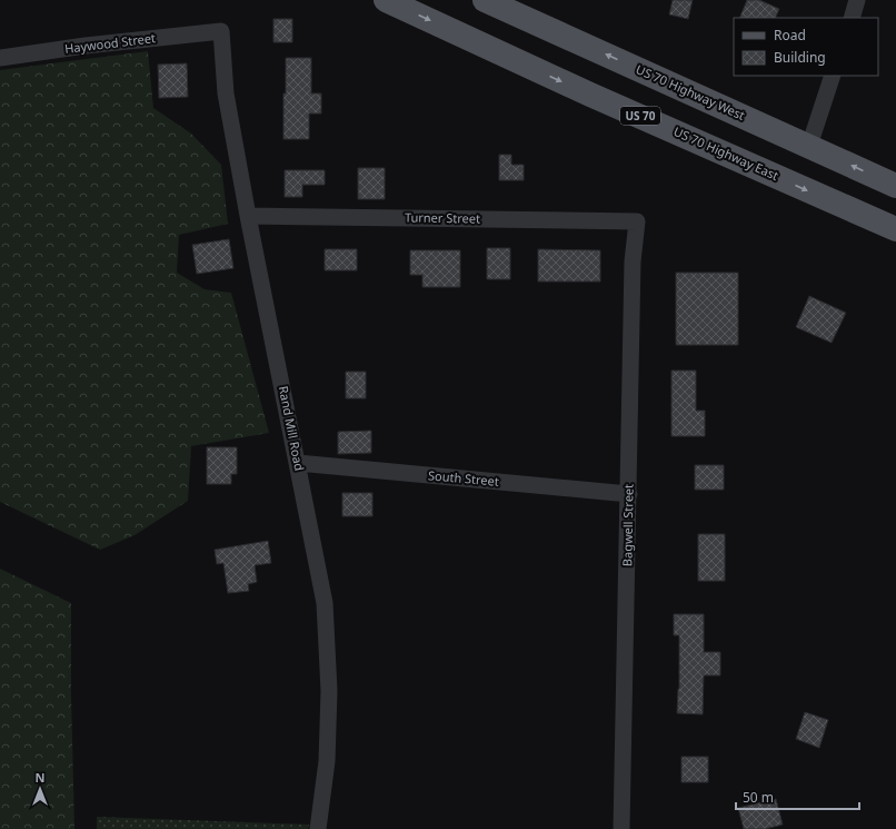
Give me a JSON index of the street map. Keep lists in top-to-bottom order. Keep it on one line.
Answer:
{"streets":{"main road":["US 70 Highway West","US 70","US 70 Highway East"],"street":["Haywood Street","Turner Street","Rand Mill Road","South Street","Bagwell Street"]},"crossings":[["Haywood Street","Rand Mill Road"],["Turner Street","Rand Mill Road"],["Turner Street","Bagwell Street"],["Rand Mill Road","South Street"],["South Street","Bagwell Street"]],"one_way":["US 70 Highway West","US 70 Highway East"],"legend":["Road","Building"],"scale_bar":"50 m","north":"top"}
